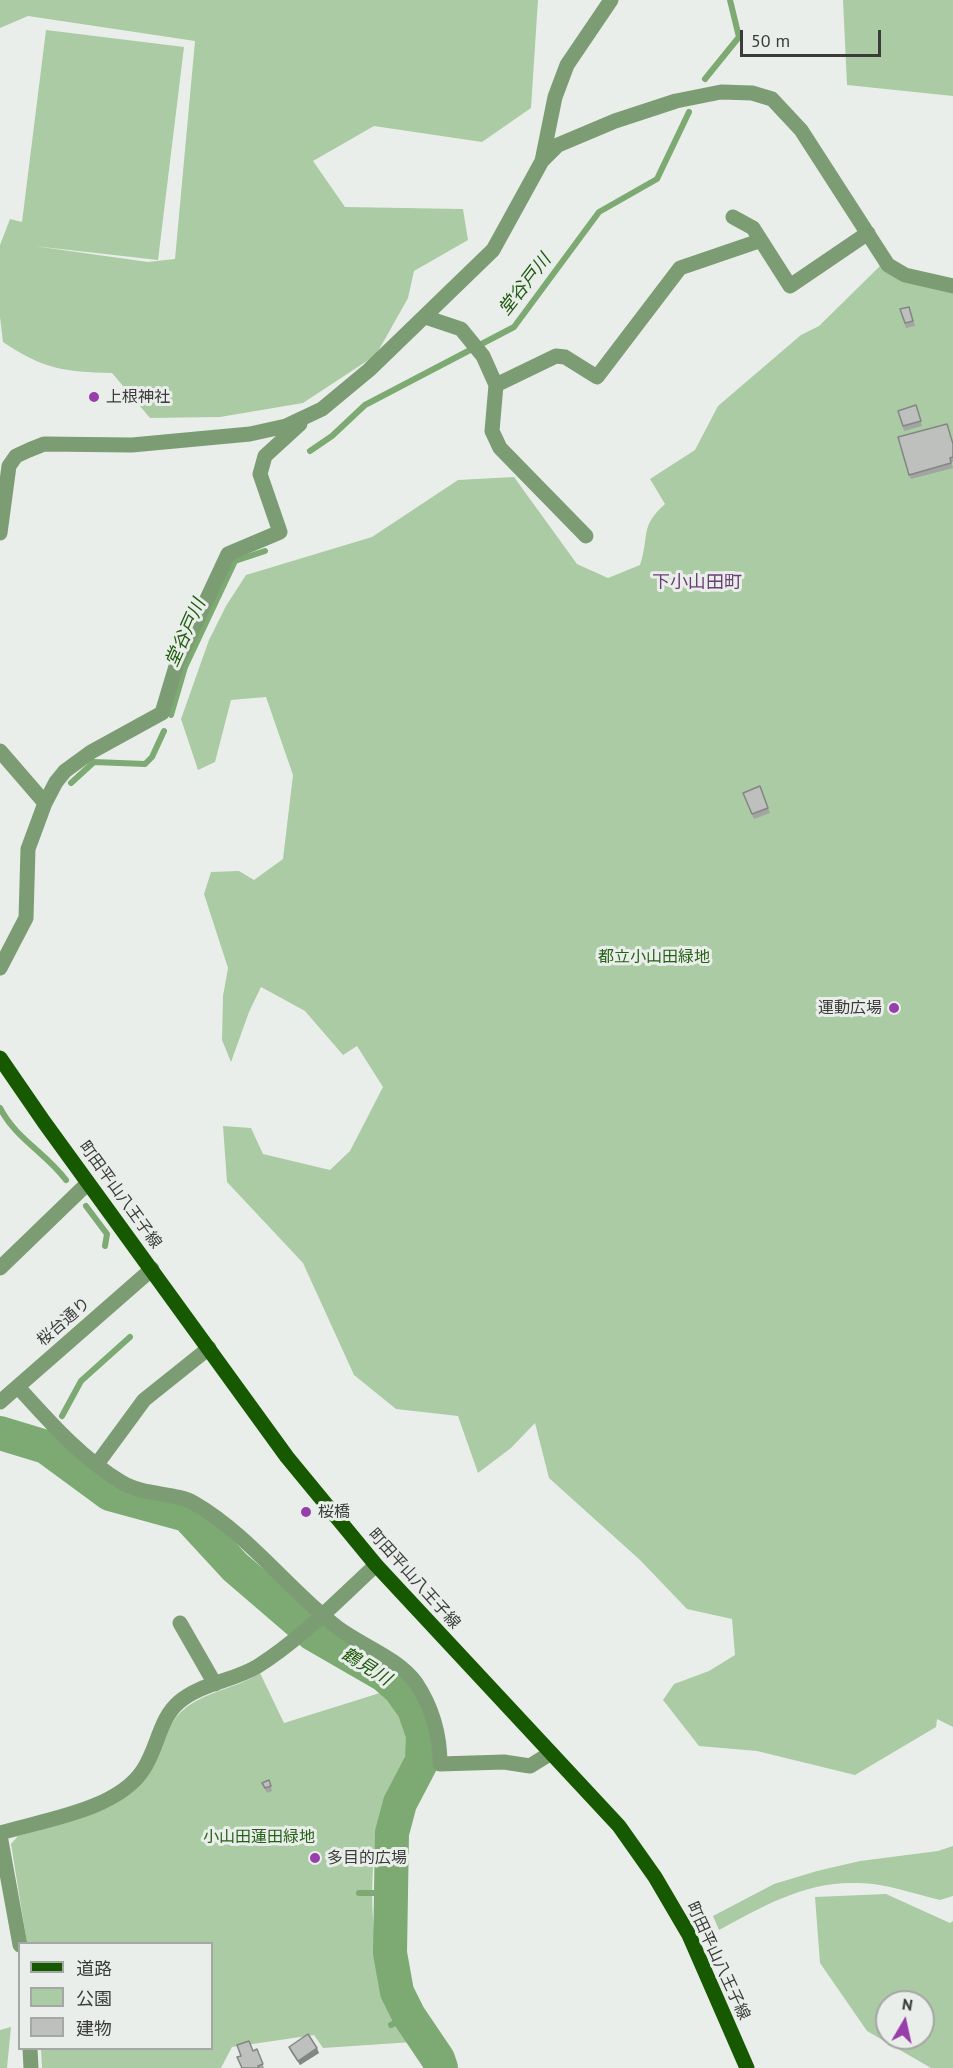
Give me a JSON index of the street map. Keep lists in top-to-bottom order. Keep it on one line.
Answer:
{"streets":{"main road":["町田平山八王子線"],"street":["桜台通り"]},"crossings":[["町田平山八王子線","桜台通り"]],"districts":["下小山田町"],"water":["堂谷戸川","鶴見川"],"parks":["都立小山田緑地","小山田蓮田緑地"],"places":["上根神社","運動広場","桜橋","多目的広場"],"legend":["道路","公園","建物"],"scale_bar":"50 m","north":"top"}
